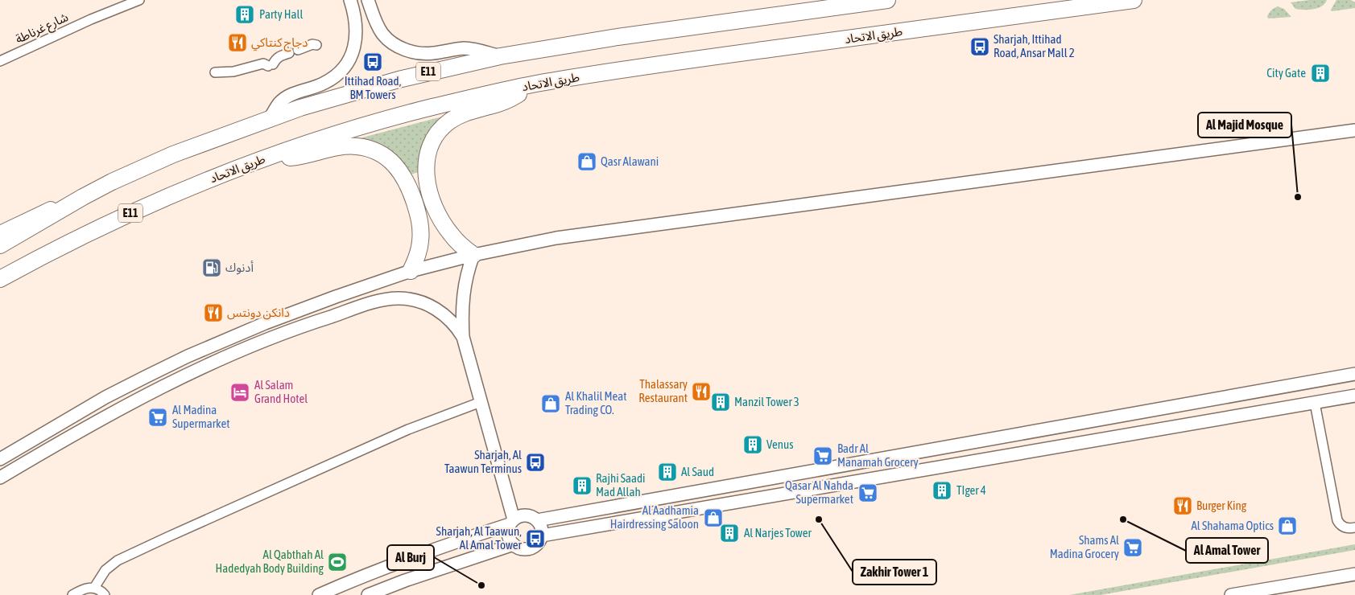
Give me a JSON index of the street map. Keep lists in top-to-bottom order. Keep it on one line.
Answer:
{"streets":{"highway":["طريق الاتحاد","E11"],"street":["شارع غرناطة"]},"places":{"building":["Party Hall","City Gate","Manzil Tower 3","Venus","Al Saud","Rajhi Saadi Mad Allah","TIger 4","Al Narjes Tower"],"restaurant":["دجاج كنتاكي","دانكن دونتس","Thalassary Restaurant","Burger King"],"bus stop":["Sharjah, Ittihad Road, Ansar Mall 2","Ittihad Road, BM Towers","Sharjah, Al Taawun Terminus","Sharjah, Al Taawun, Al Amal Tower"],"shop":["Qasr Alawani","Al Khalil Meat Trading CO.","Al Aadhamia Hairdressing Saloon","Al Shahama Optics"],"other":["Al Majid Mosque","Zakhir Tower 1","Al Amal Tower","Al Burj"],"fuel station":["أدنوك"],"hotel":["Al Salam Grand Hotel"],"supermarket":["Al Madina Supermarket","Badr Al Manamah Grocery","Qasar Al Nahda Supermarket","Shams Al Madina Grocery"],"sports":["Al Qabthah Al Hadedyah Body Building"]}}
